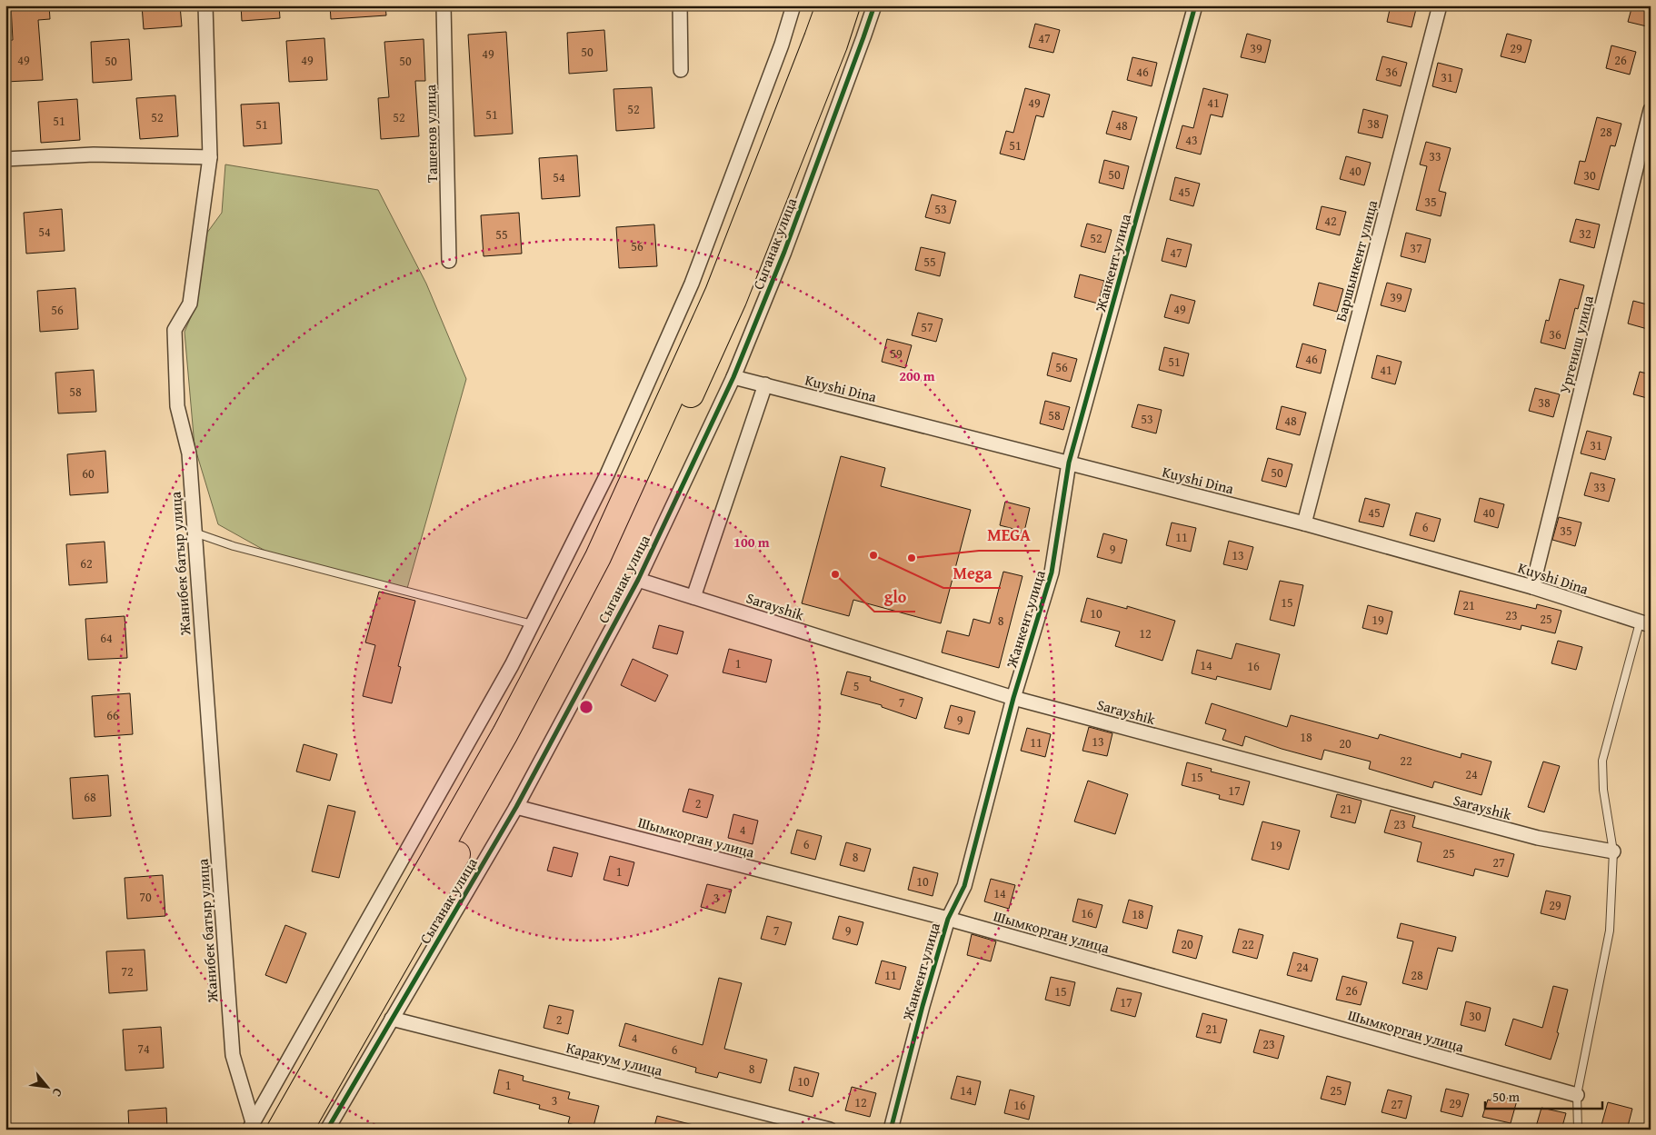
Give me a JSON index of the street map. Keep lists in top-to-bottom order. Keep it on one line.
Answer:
{"streets":{"street":["Ташенов улица","Сыганак улица","Баршынкент улица","Жанкент улица","Ургениш улица","Kuyshi Dina","Жанибек батыр улица","Sarayshik","Шымкорган улица","Каракум улица"]},"crossings":[["Сыганак улица","Kuyshi Dina"],["Сыганак улица","Sarayshik"],["Сыганак улица","Шымкорган улица"],["Сыганак улица","Каракум улица"],["Баршынкент улица","Kuyshi Dina"],["Жанкент улица","Kuyshi Dina"],["Жанкент улица","Sarayshik"],["Жанкент улица","Шымкорган улица"],["Ургениш улица","Kuyshi Dina"]],"places":["Mega","MEGA","glo"],"house_numbers":["47","39","29","50","49","49","49","26","50","50","46","36","31","49","41","52","51","52","52","51","38","51","48","28","43","51","33","40","50","30","54","45","35","53","42","54","32","55","52","56","37","47","55","39","49","56","57","36","59","46","51","56","41","58","38","58","53","48","31","50","60","33","45","40","6","35","11","9","13","62","15","21","10","23","25","19","8","12","64","1","14","16","5","7","66","9","18","13","11","20","22","24","15","17","68","2","21","23","4","6","19","25","8","27","1","10","14","70","3","29","16","18","7","9","20","22","24","72","11","28","26","15","17","30","2","21","4","23","74","6","8","10","1","14","25","3","12","29","27","16"],"scale_bar":"50 m","north":"bottom right","rings":["200 m","100 m"]}
